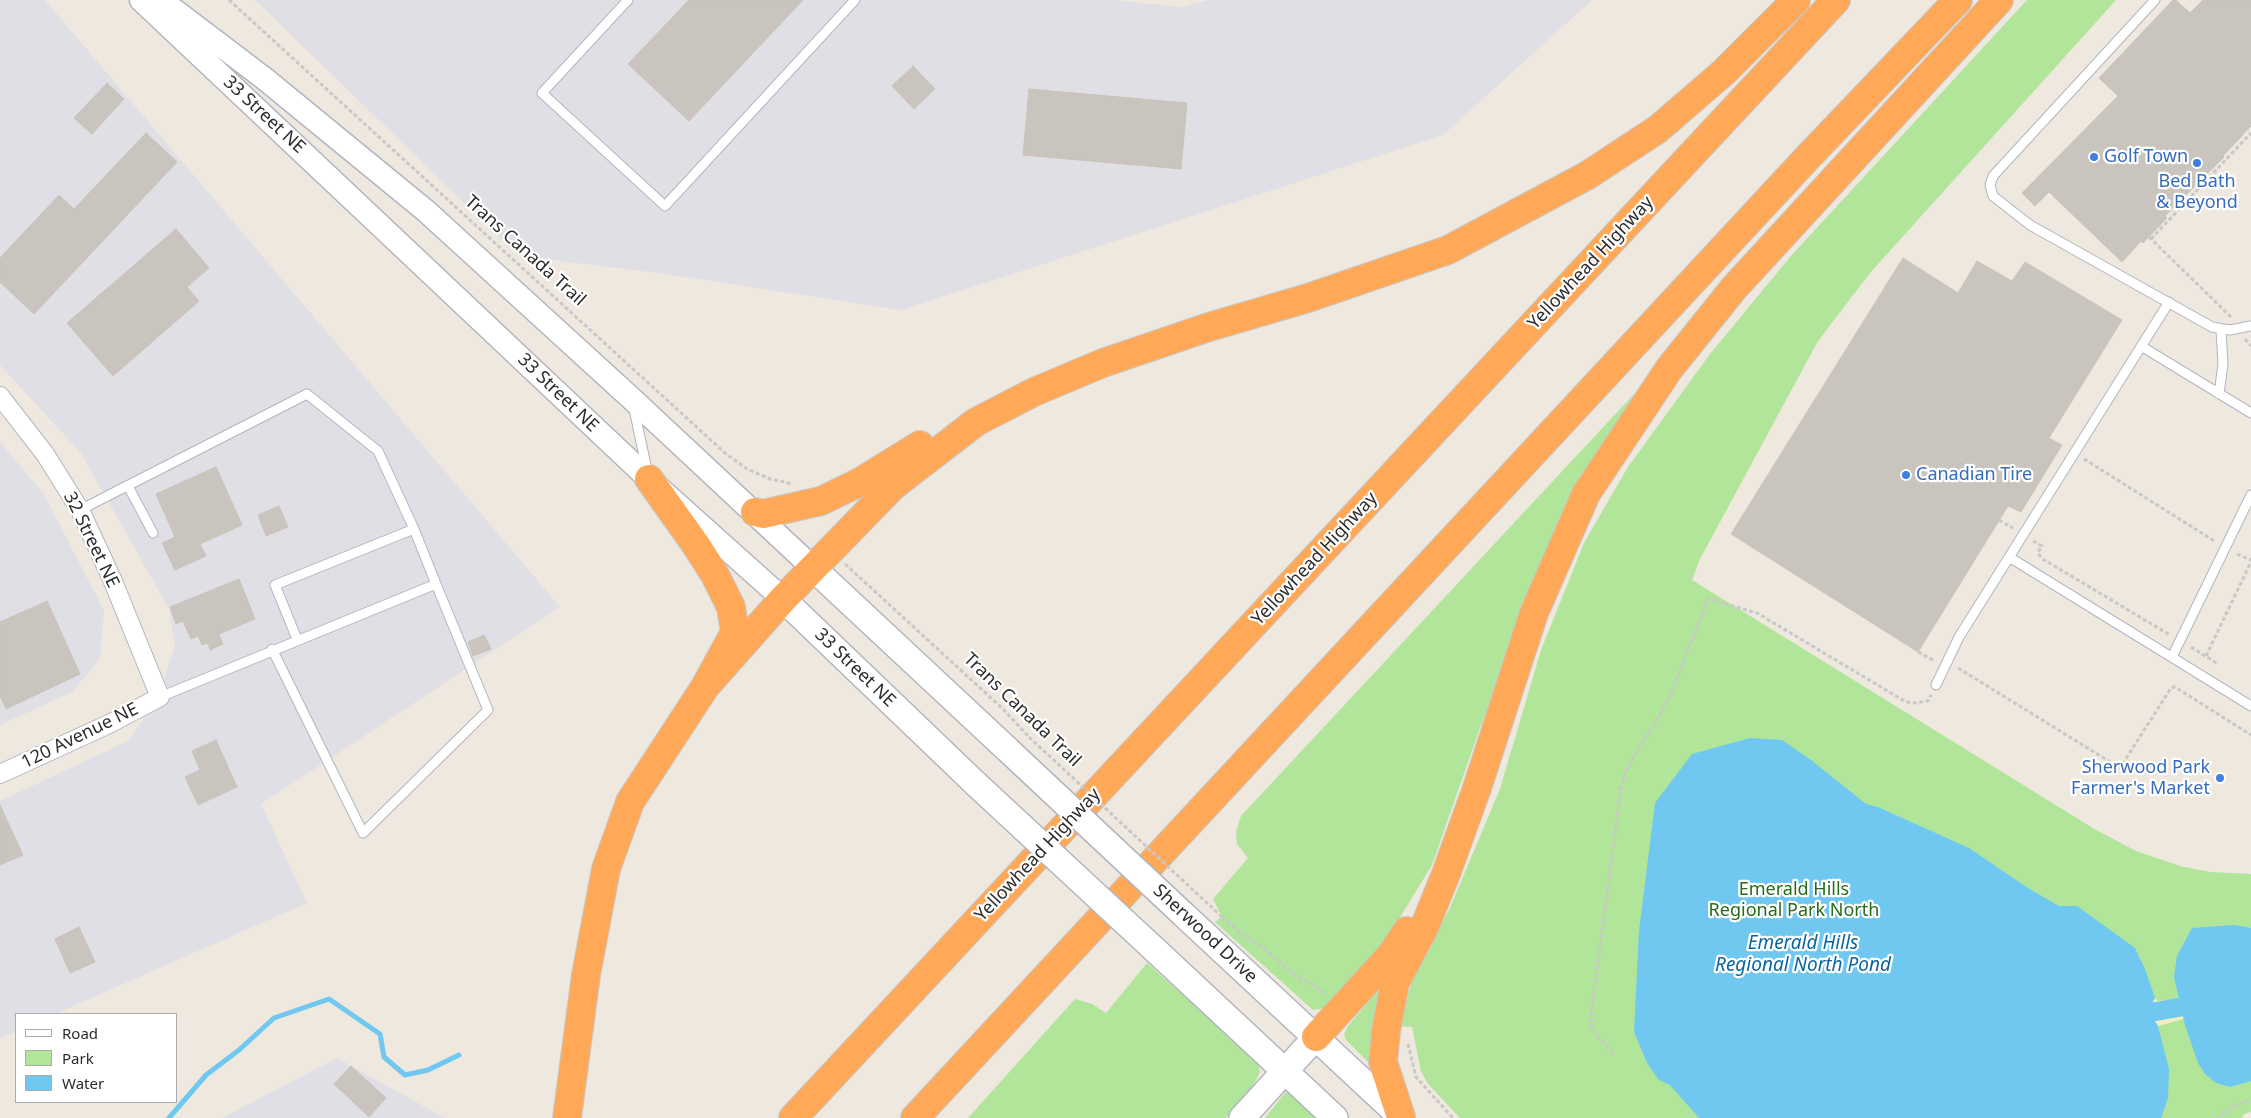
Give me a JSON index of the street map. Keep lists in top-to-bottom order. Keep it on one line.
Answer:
{"streets":{"highway":["Yellowhead Highway"],"main road":["33 Street NE","Sherwood Drive"],"street":["32 Street NE","120 Avenue NE"],"path":["Trans Canada Trail"]},"crossings":[["33 Street NE","Trans Canada Trail"],["33 Street NE","Sherwood Drive"],["Trans Canada Trail","Sherwood Drive"],["32 Street NE","120 Avenue NE"]],"water":["Emerald Hills Regional North Pond"],"parks":["Emerald Hills Regional Park North"],"places":["Golf Town","Bed Bath & Beyond","Canadian Tire","Sherwood Park Farmer's Market"],"legend":["Road","Park","Water"]}
